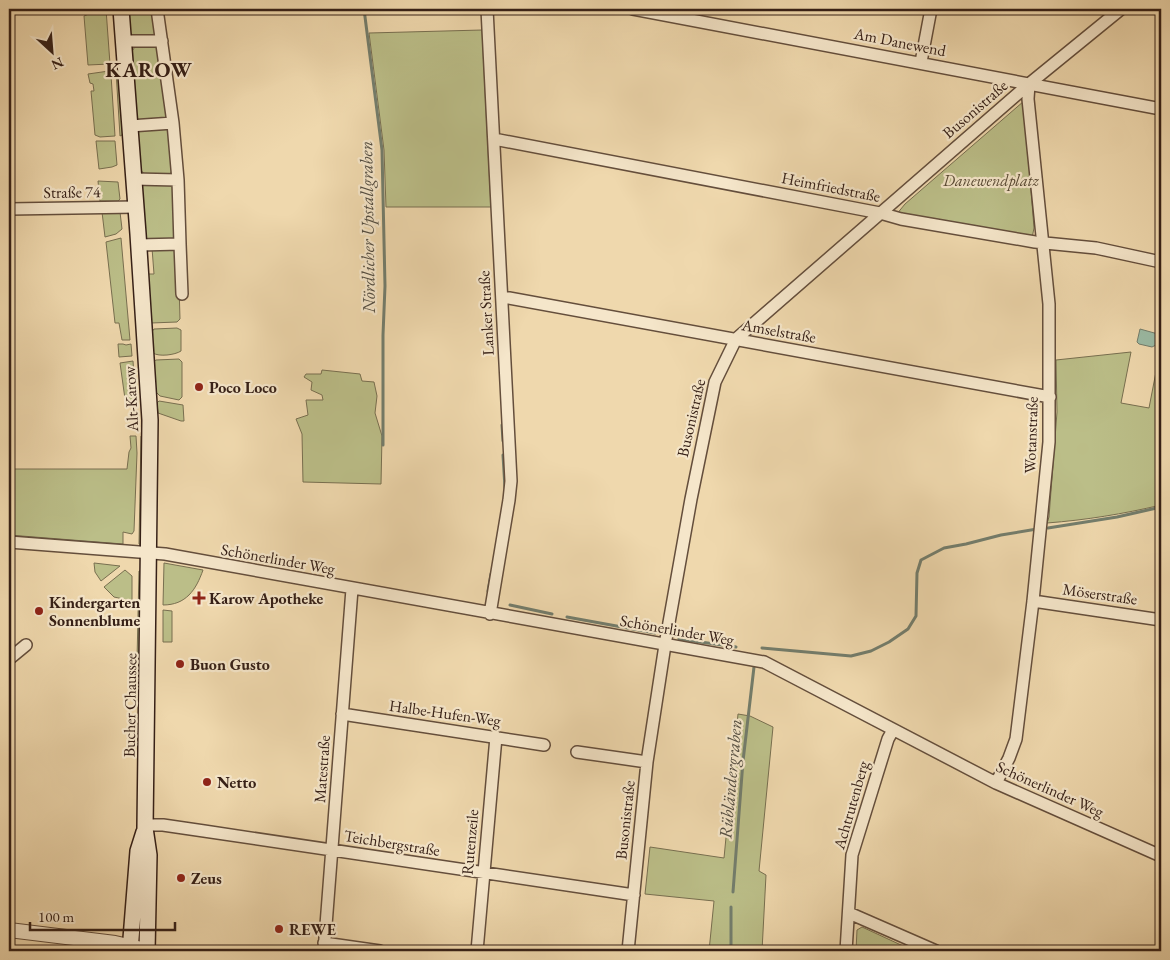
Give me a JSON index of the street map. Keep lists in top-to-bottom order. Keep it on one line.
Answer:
{"streets":{"main road":["Alt-Karow","Bucher Chaussee"],"street":["Am Danewend","Busonistraße","Heimfriedstraße","Straße 74","Lanker Straße","Amselstraße","Wotanstraße","Schönerlinder Weg","Möserstraße","Halbe-Hufen-Weg","Matestraße","Achtrutenberg","Rutenzeile","Teichbergstraße"]},"crossings":[["Am Danewend","Busonistraße"],["Am Danewend","Wotanstraße"],["Busonistraße","Heimfriedstraße"],["Busonistraße","Amselstraße"],["Busonistraße","Wotanstraße"],["Busonistraße","Schönerlinder Weg"],["Busonistraße","Teichbergstraße"],["Heimfriedstraße","Lanker Straße"],["Heimfriedstraße","Wotanstraße"],["Straße 74","Alt-Karow"],["Lanker Straße","Amselstraße"],["Lanker Straße","Schönerlinder Weg"],["Amselstraße","Wotanstraße"],["Alt-Karow","Schönerlinder Weg"],["Alt-Karow","Bucher Chaussee"],["Wotanstraße","Schönerlinder Weg"],["Wotanstraße","Möserstraße"],["Schönerlinder Weg","Bucher Chaussee"],["Schönerlinder Weg","Matestraße"],["Schönerlinder Weg","Achtrutenberg"],["Bucher Chaussee","Teichbergstraße"],["Halbe-Hufen-Weg","Matestraße"],["Halbe-Hufen-Weg","Rutenzeile"],["Matestraße","Teichbergstraße"],["Rutenzeile","Teichbergstraße"]],"districts":["KAROW"],"water":["Nördlicher Upstallgraben","Rübländergraben"],"parks":["Danewendplatz"],"places":{"other":["Poco Loco","Kindergarten Sonnenblume","Buon Gusto","Netto","Zeus","REWE"],"health":["Karow Apotheke"]},"scale_bar":"100 m","north":"bottom right"}
